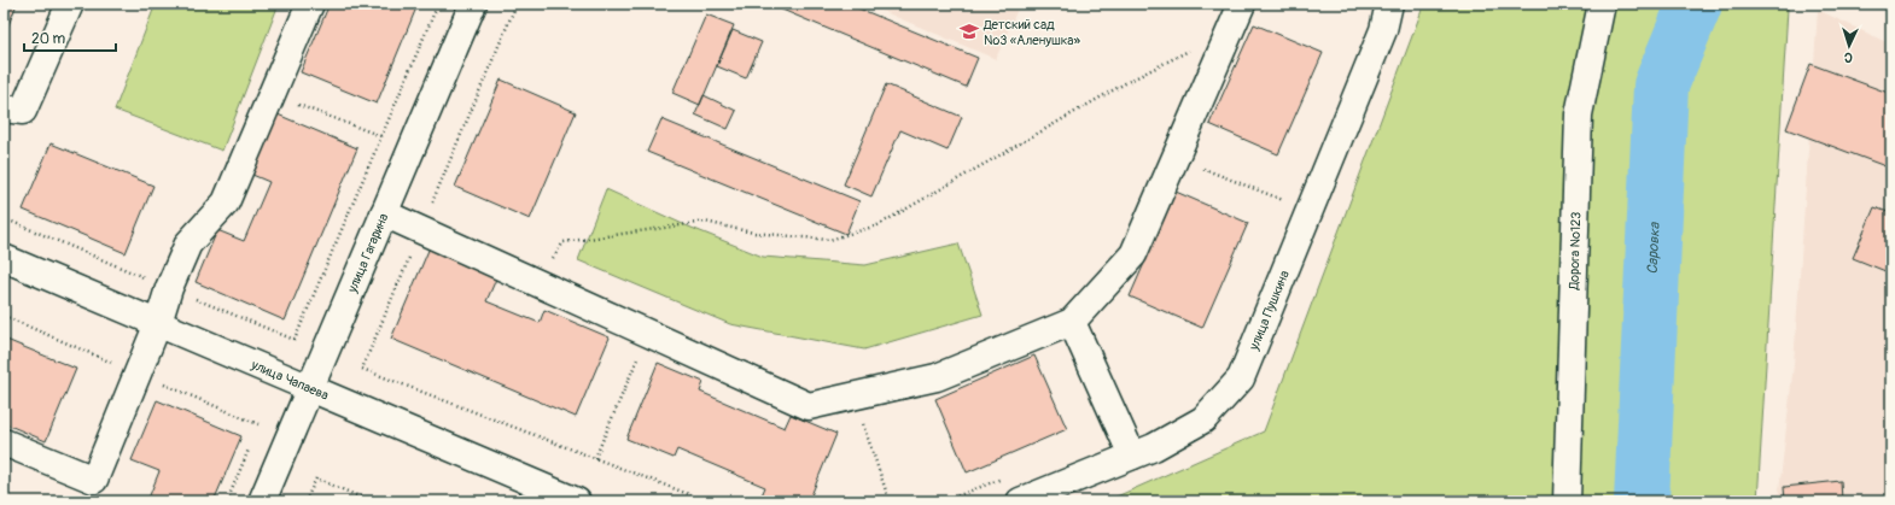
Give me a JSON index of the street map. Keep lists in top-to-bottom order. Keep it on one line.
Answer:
{"streets":{"street":["Дорога №123","улица Гагарина","улица Пушкина","улица Чапаева"]},"crossings":[["улица Гагарина","улица Чапаева"]],"water":["Саровка"],"places":{"school or university":["Детский сад №3 «Аленушка»"]},"scale_bar":"20 m","north":"bottom"}
